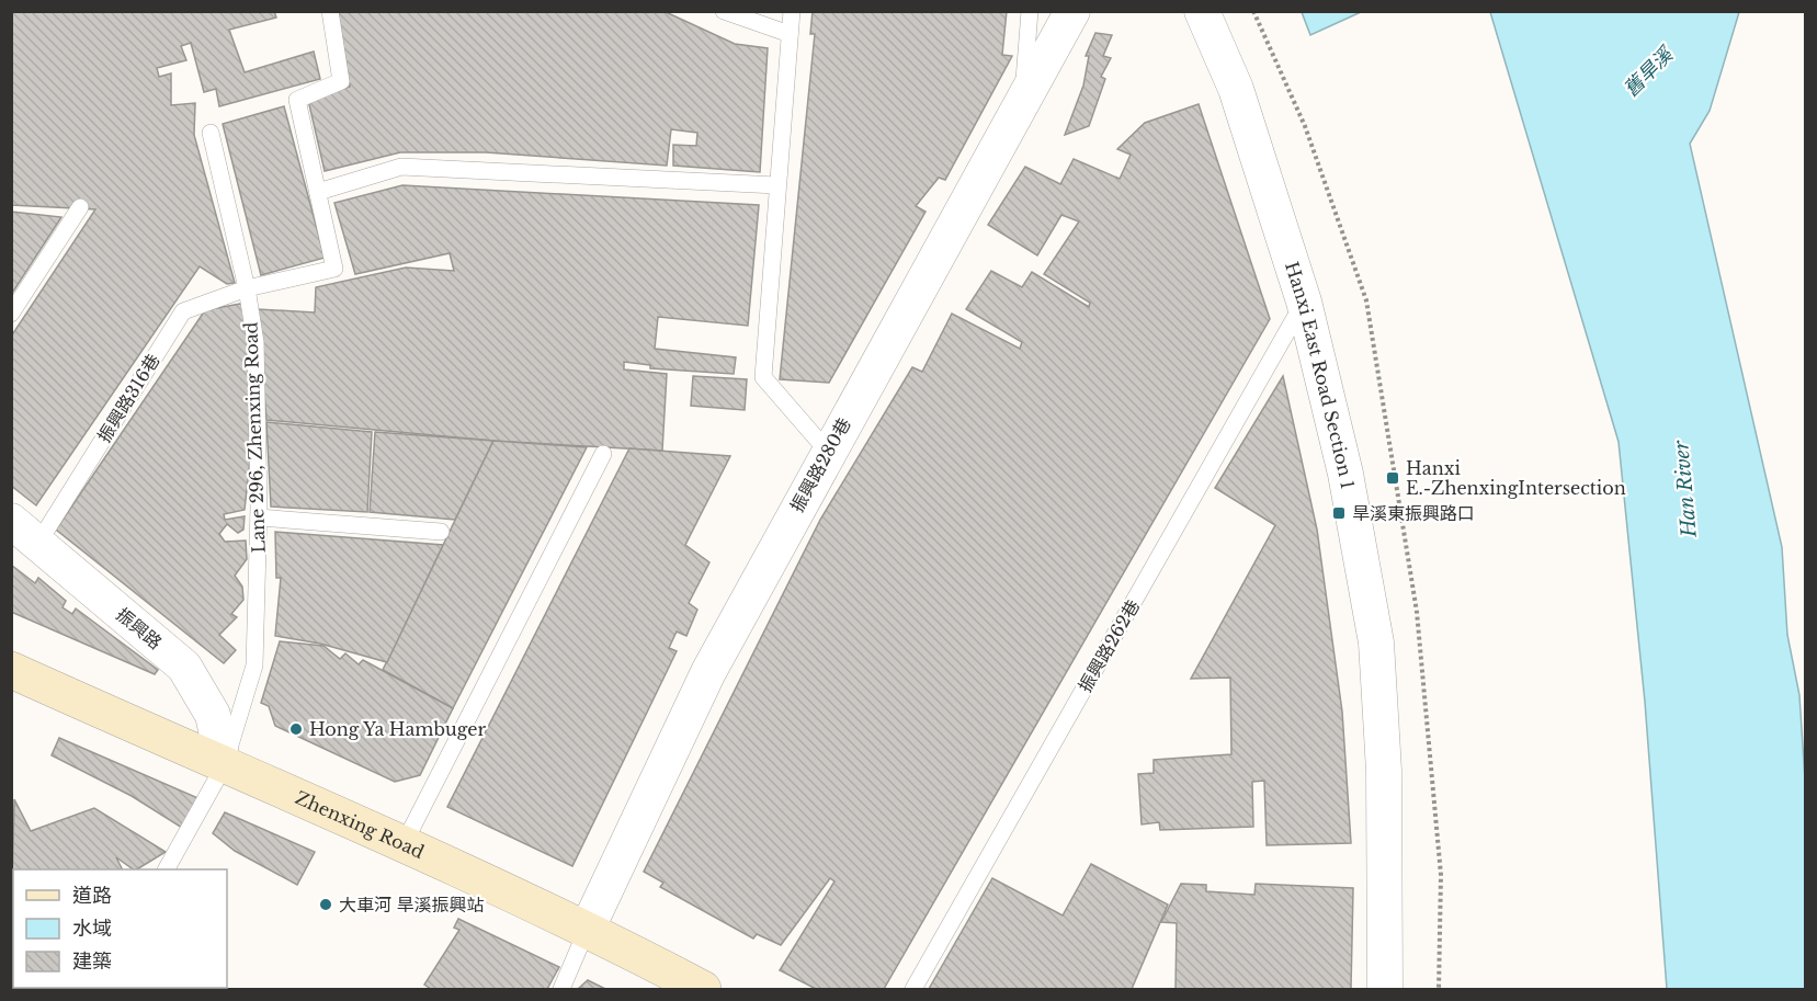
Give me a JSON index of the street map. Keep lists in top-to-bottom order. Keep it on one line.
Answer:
{"streets":{"main road":["Zhenxing Road"],"street":["Hanxi East Road Section 1","振興路280巷","振興路"],"lane":["振興路316巷","Lane 296, Zhenxing Road","振興路262巷"]},"crossings":[["Hanxi East Road Section 1","振興路262巷"],["振興路316巷","Lane 296, Zhenxing Road"],["振興路316巷","振興路"],["Lane 296, Zhenxing Road","振興路"],["Lane 296, Zhenxing Road","Zhenxing Road"],["振興路280巷","Zhenxing Road"],["振興路","Zhenxing Road"]],"water":["舊旱溪","Han River"],"places":{"transit":["Hanxi E.-ZhenxingIntersection","旱溪東振興路口"],"other":["Hong Ya Hambuger","大車河 旱溪振興站"]},"legend":["道路","水域","建築"]}
